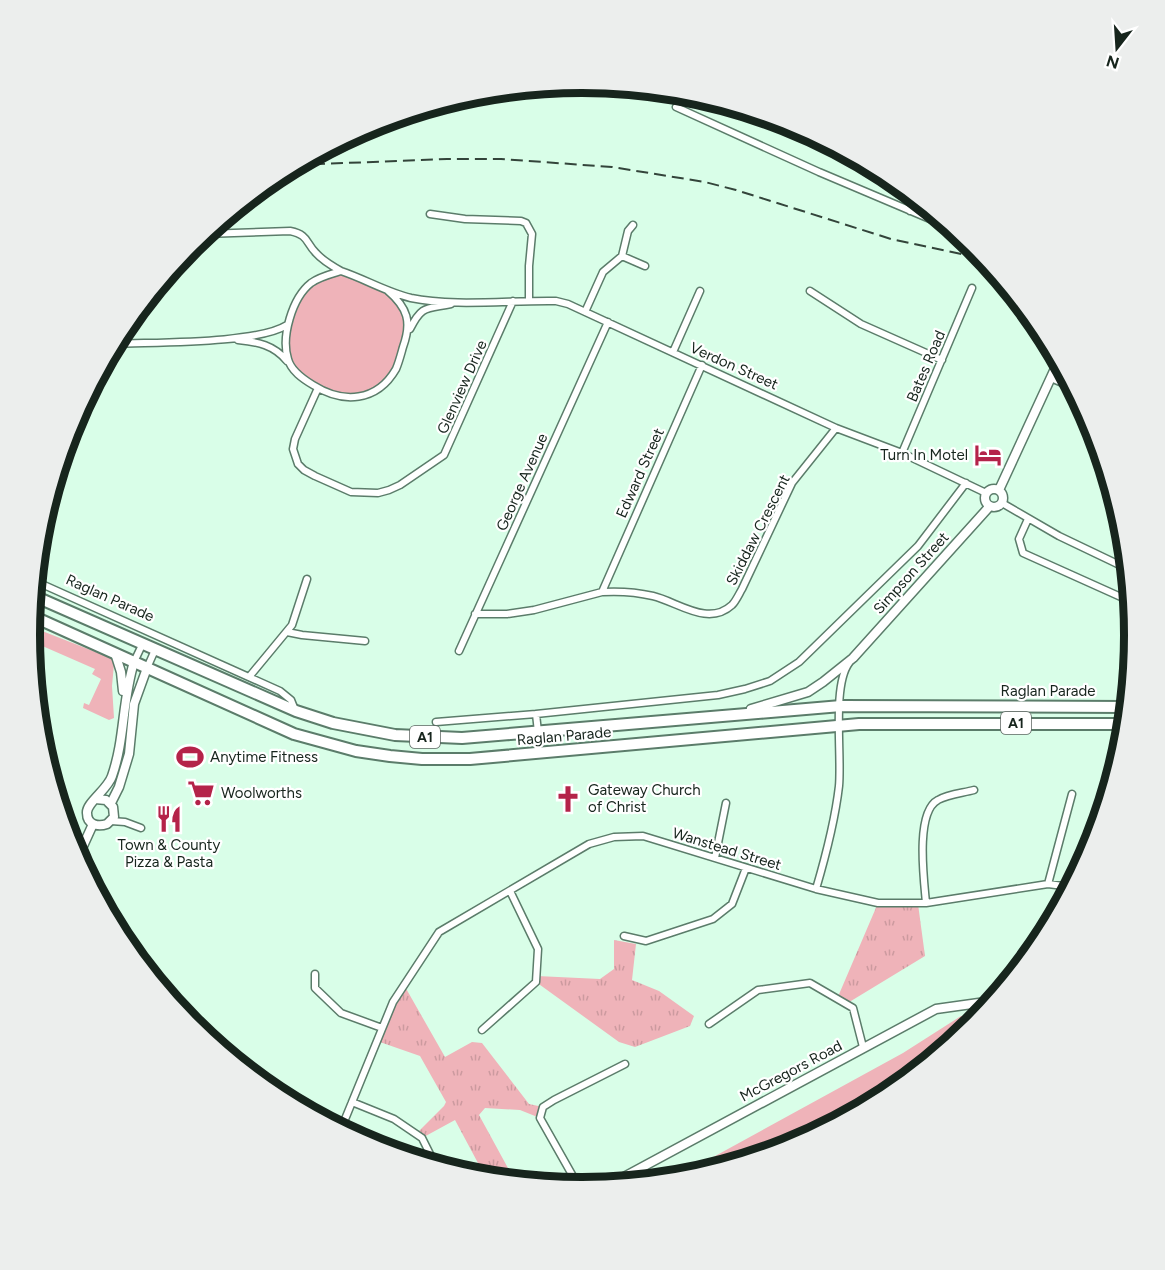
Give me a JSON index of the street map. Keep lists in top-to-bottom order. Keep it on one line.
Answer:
{"streets":{"highway":["Raglan Parade","A1"],"street":["Verdon Street","Bates Road","Glenview Drive","Edward Street","George Avenue","Skiddaw Crescent","Simpson Street","Wanstead Street","McGregors Road"]},"crossings":[["Verdon Street","Bates Road"],["Verdon Street","Glenview Drive"],["Verdon Street","Edward Street"],["Verdon Street","George Avenue"],["Verdon Street","Skiddaw Crescent"],["Verdon Street","Simpson Street"],["Verdon Street","Raglan Parade"],["Edward Street","Skiddaw Crescent"],["George Avenue","Skiddaw Crescent"],["Simpson Street","Raglan Parade"],["Simpson Street","Wanstead Street"]],"places":{"hotel":["Turn In Motel"],"sports":["Anytime Fitness"],"supermarket":["Woolworths"],"church":["Gateway Church of Christ"],"restaurant":["Town & County Pizza & Pasta"]},"north":"bottom"}
